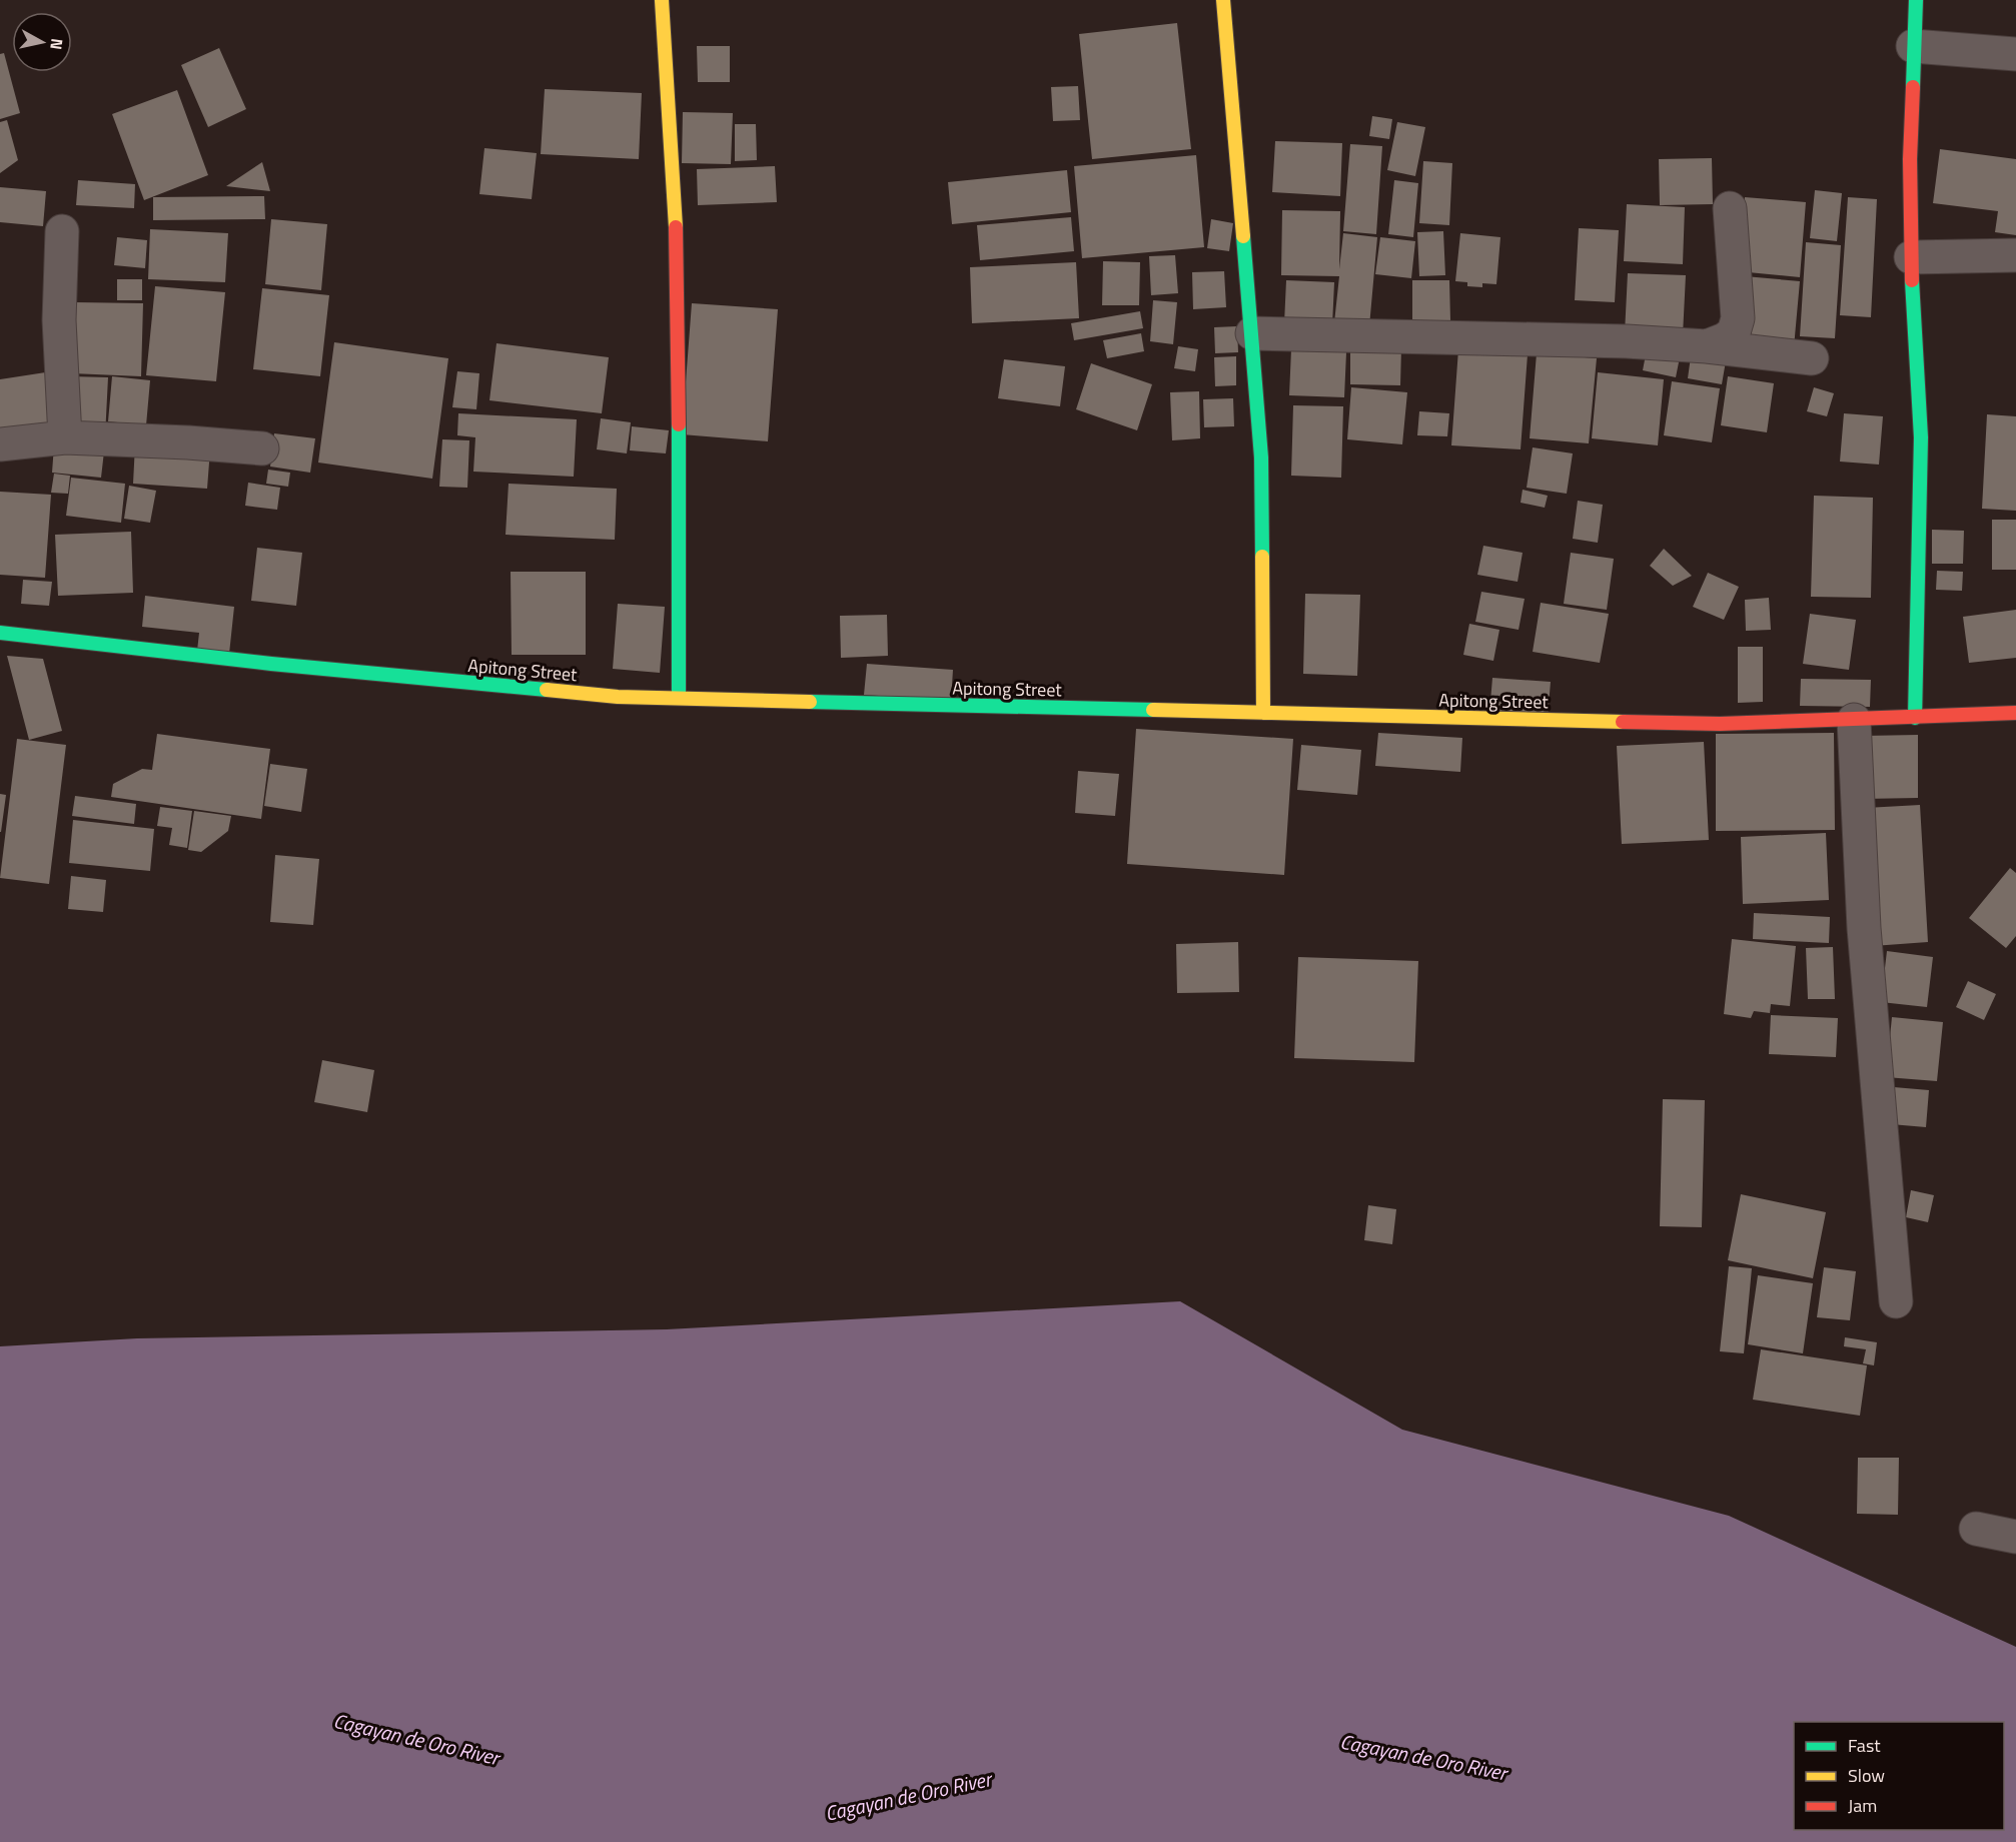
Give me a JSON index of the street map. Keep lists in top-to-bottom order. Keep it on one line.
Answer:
{"streets":{"street":["Apitong Street"]},"water":["Cagayan de Oro River"],"legend":["Fast","Slow","Jam"],"north":"right"}
